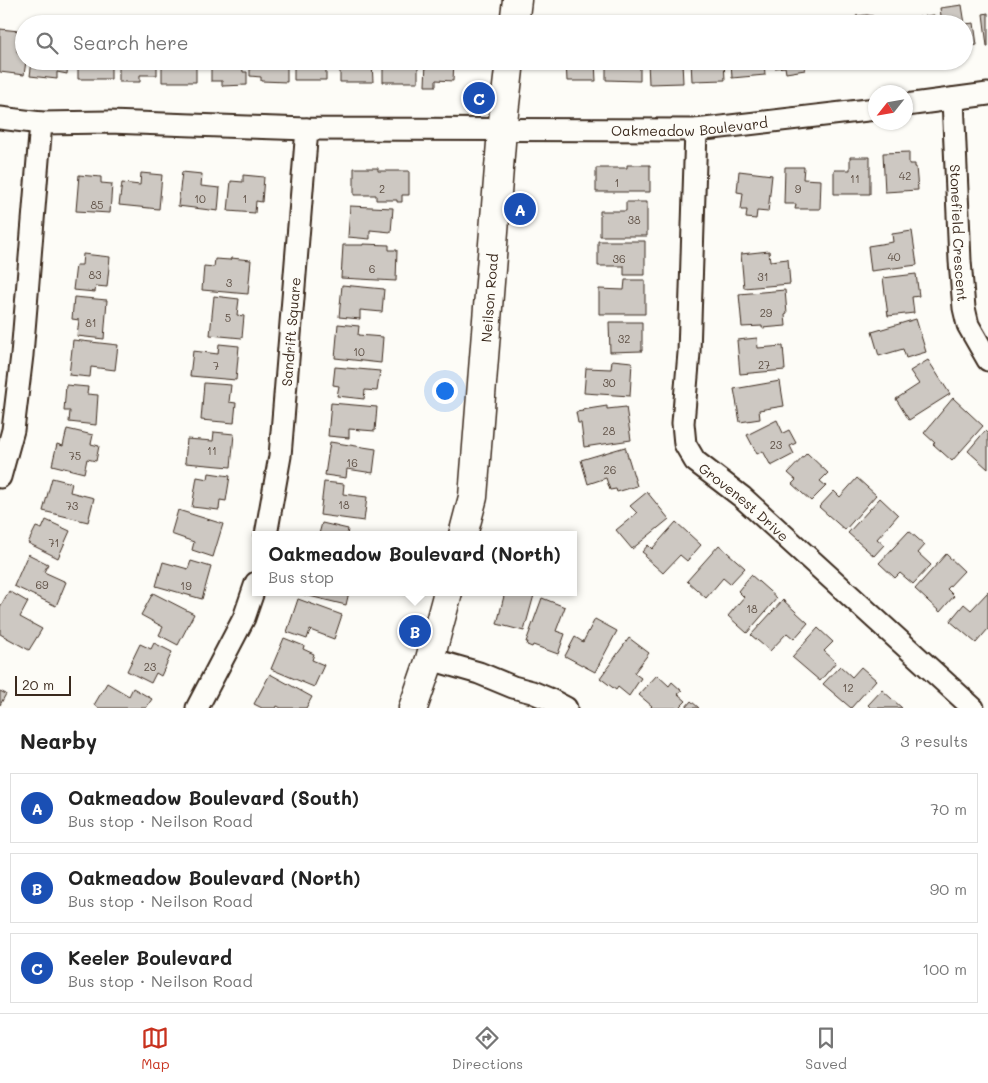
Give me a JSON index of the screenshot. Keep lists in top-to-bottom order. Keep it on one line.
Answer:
{"streets":{"main road":["Neilson Road"],"street":["Oakmeadow Boulevard","Stonefield Crescent","Sandrift Square","Grovenest Drive"]},"crossings":[["Oakmeadow Boulevard","Neilson Road"],["Oakmeadow Boulevard","Sandrift Square"],["Oakmeadow Boulevard","Grovenest Drive"]],"house_numbers":["42","11","1","2","9","10","1","85","38","40","36","6","83","31","3","29","5","81","32","10","27","7","30","28","23","11","75","16","26","18","73","71","69","19","18","23","12"],"scale_bar":"20 m","north":"bottom left","page":{"search":"Search here","pins":["C","A","B"],"popup":["Oakmeadow Boulevard (North)","Bus stop"],"scale":"20 m","heading":["Nearby","3 results"],"list":[{"mark":"A","name":"Oakmeadow Boulevard (South)","note":"Bus stop · Neilson Road","value":"70 m"},{"mark":"B","name":"Oakmeadow Boulevard (North)","note":"Bus stop · Neilson Road","value":"90 m"},{"mark":"C","name":"Keeler Boulevard","note":"Bus stop · Neilson Road","value":"100 m"}],"nav":["Map","Directions","Saved"]}}
